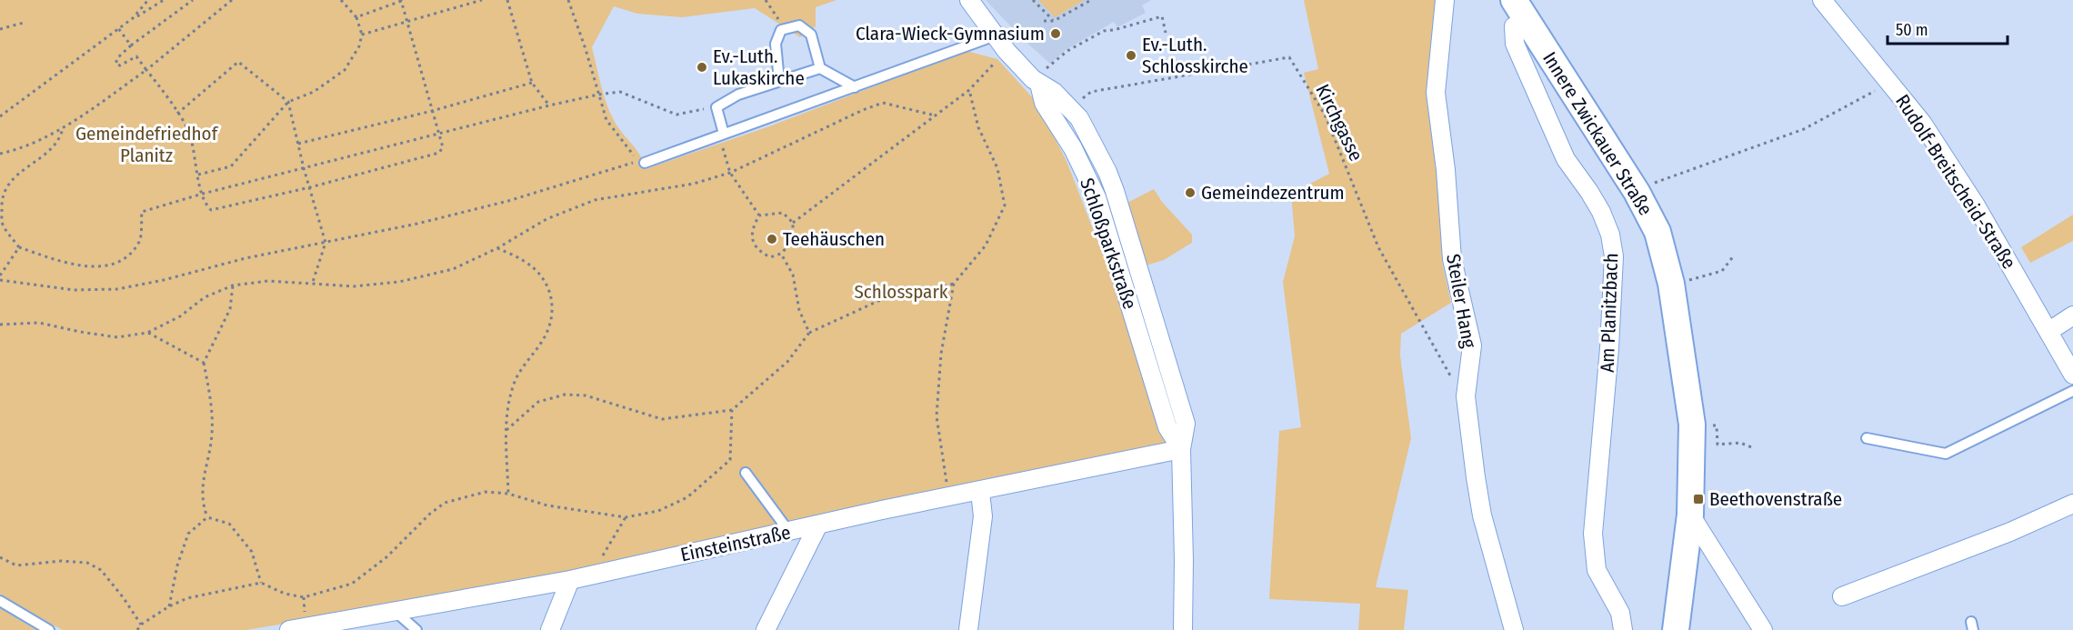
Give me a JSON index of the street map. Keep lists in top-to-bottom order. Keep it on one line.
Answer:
{"streets":{"main road":["Innere Zwickauer Straße"],"street":["Rudolf-Breitscheid-Straße","Schloßparkstraße","Steiler Hang","Am Planitzbach","Einsteinstraße"],"path":["Kirchgasse"]},"crossings":[["Kirchgasse","Schloßparkstraße"],["Innere Zwickauer Straße","Am Planitzbach"],["Schloßparkstraße","Einsteinstraße"]],"parks":["Gemeindefriedhof Planitz","Schlosspark"],"places":{"other":["Clara-Wieck-Gymnasium","Ev.-Luth. Schlosskirche","Ev.-Luth. Lukaskirche","Gemeindezentrum","Teehäuschen"],"transit":["Beethovenstraße"]},"scale_bar":"50 m"}
